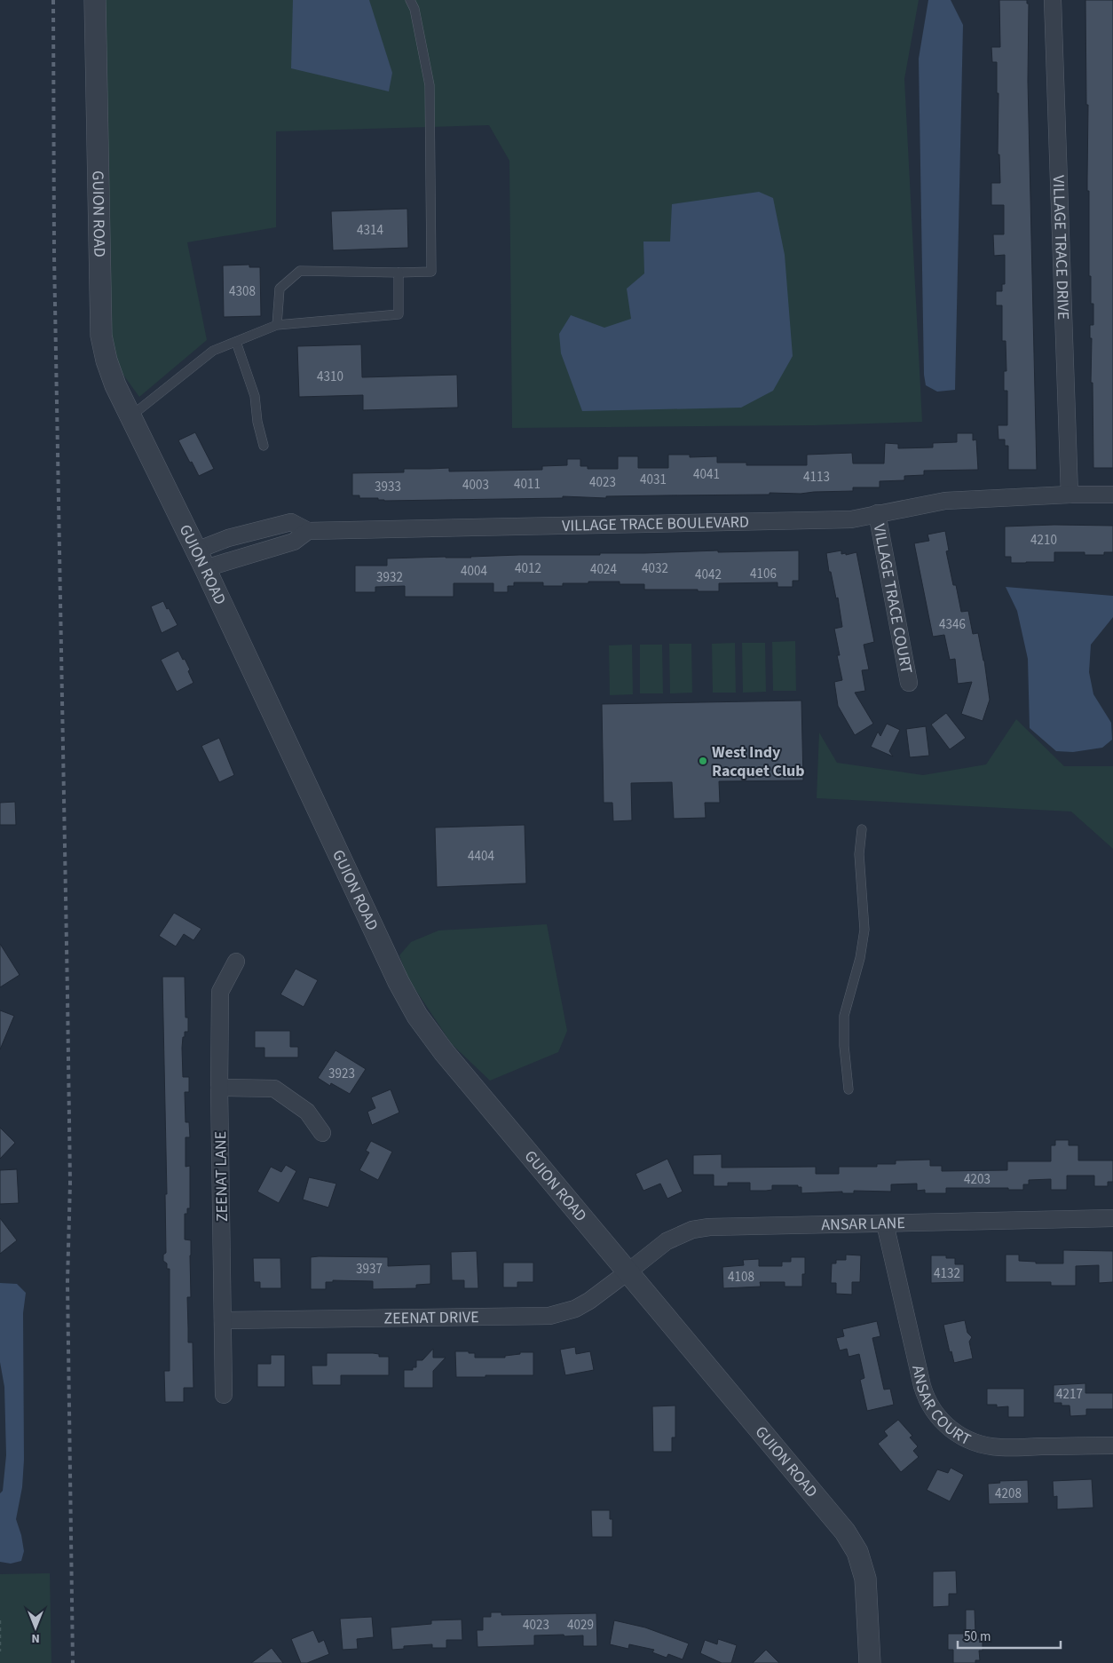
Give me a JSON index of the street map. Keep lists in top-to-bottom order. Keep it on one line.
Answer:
{"streets":{"street":["GUION ROAD","VILLAGE TRACE DRIVE","VILLAGE TRACE BOULEVARD","VILLAGE TRACE COURT","ZEENAT LANE","ANSAR LANE","ZEENAT DRIVE","ANSAR COURT"]},"crossings":[["GUION ROAD","ANSAR LANE"],["GUION ROAD","ZEENAT DRIVE"],["VILLAGE TRACE DRIVE","VILLAGE TRACE BOULEVARD"],["VILLAGE TRACE BOULEVARD","VILLAGE TRACE COURT"],["ZEENAT LANE","ZEENAT DRIVE"],["ANSAR LANE","ZEENAT DRIVE"],["ANSAR LANE","ANSAR COURT"]],"places":["West Indy Racquet Club"],"house_numbers":["4314","4308","4310","4041","4113","4031","4023","4011","4003","3933","4210","4012","4032","4024","4004","4106","4042","3932","4346","4404","3923","4203","3937","4132","4108","4217","4208","4023","4029"],"scale_bar":"50 m","north":"bottom"}
